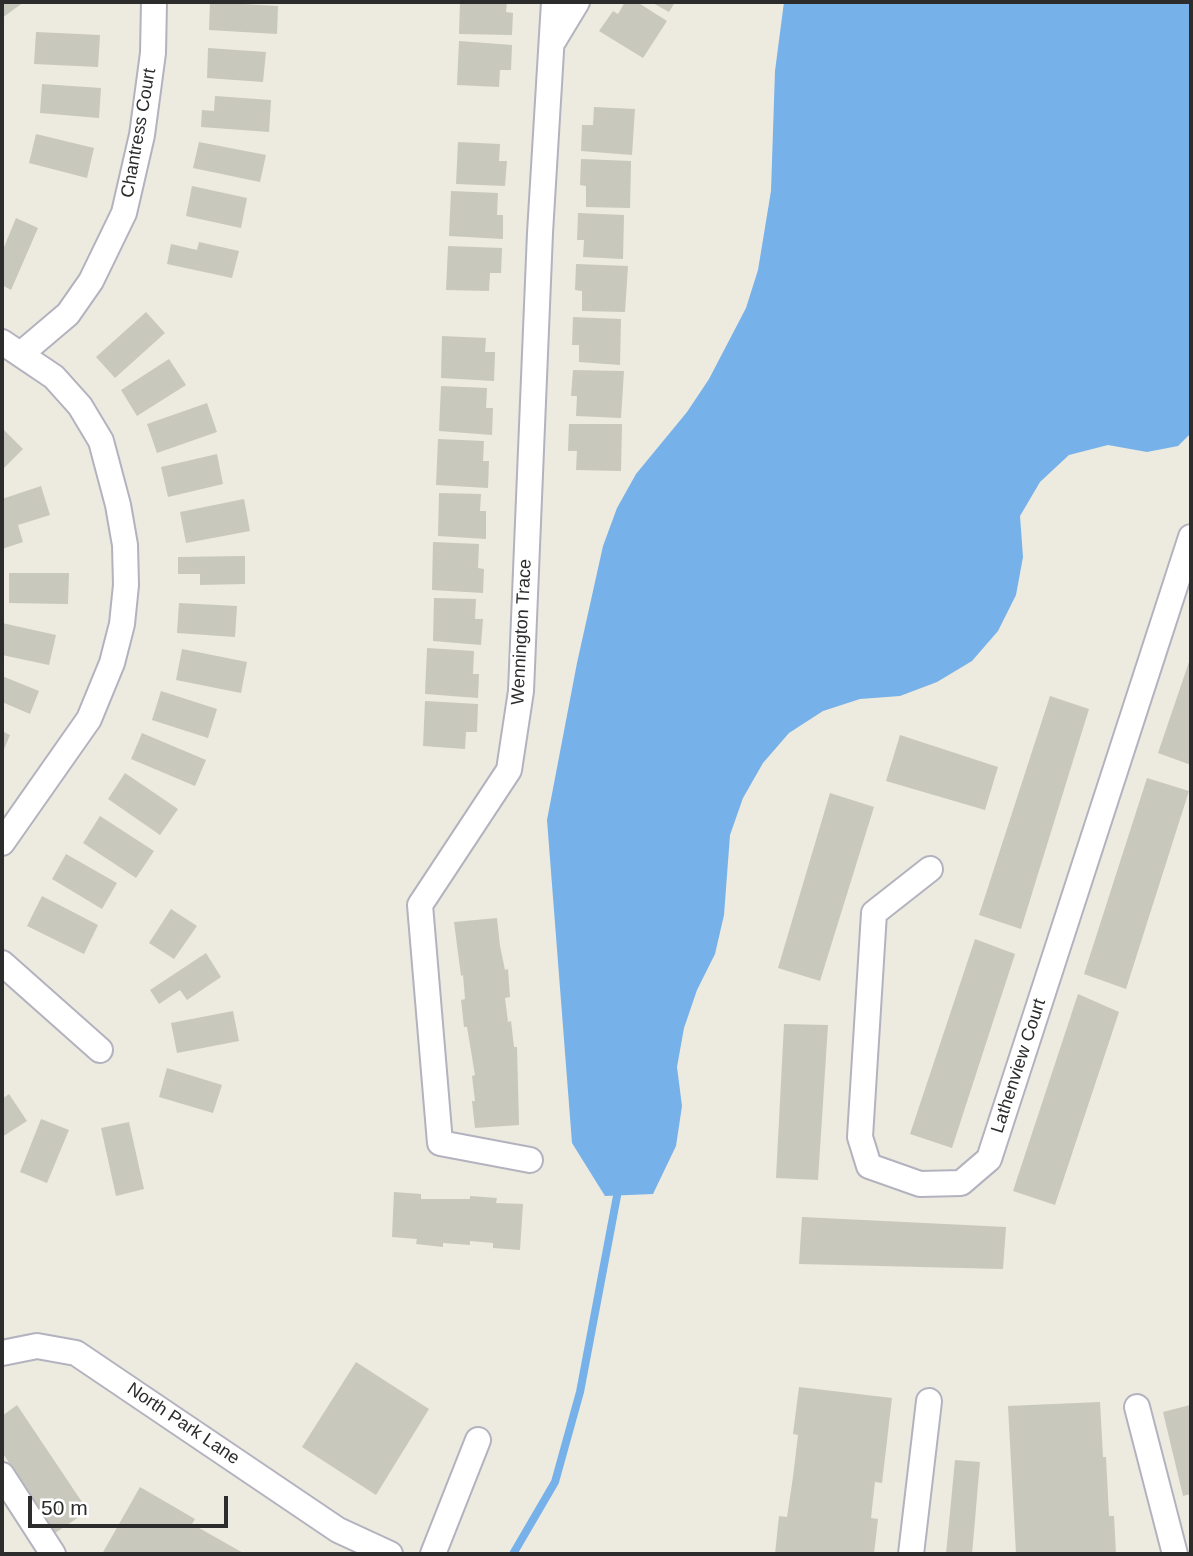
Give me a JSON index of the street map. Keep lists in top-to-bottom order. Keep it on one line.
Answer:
{"streets":{"street":["Chantress Court","Wennington Trace","Lathenview Court","North Park Lane"]},"scale_bar":"50 m"}
